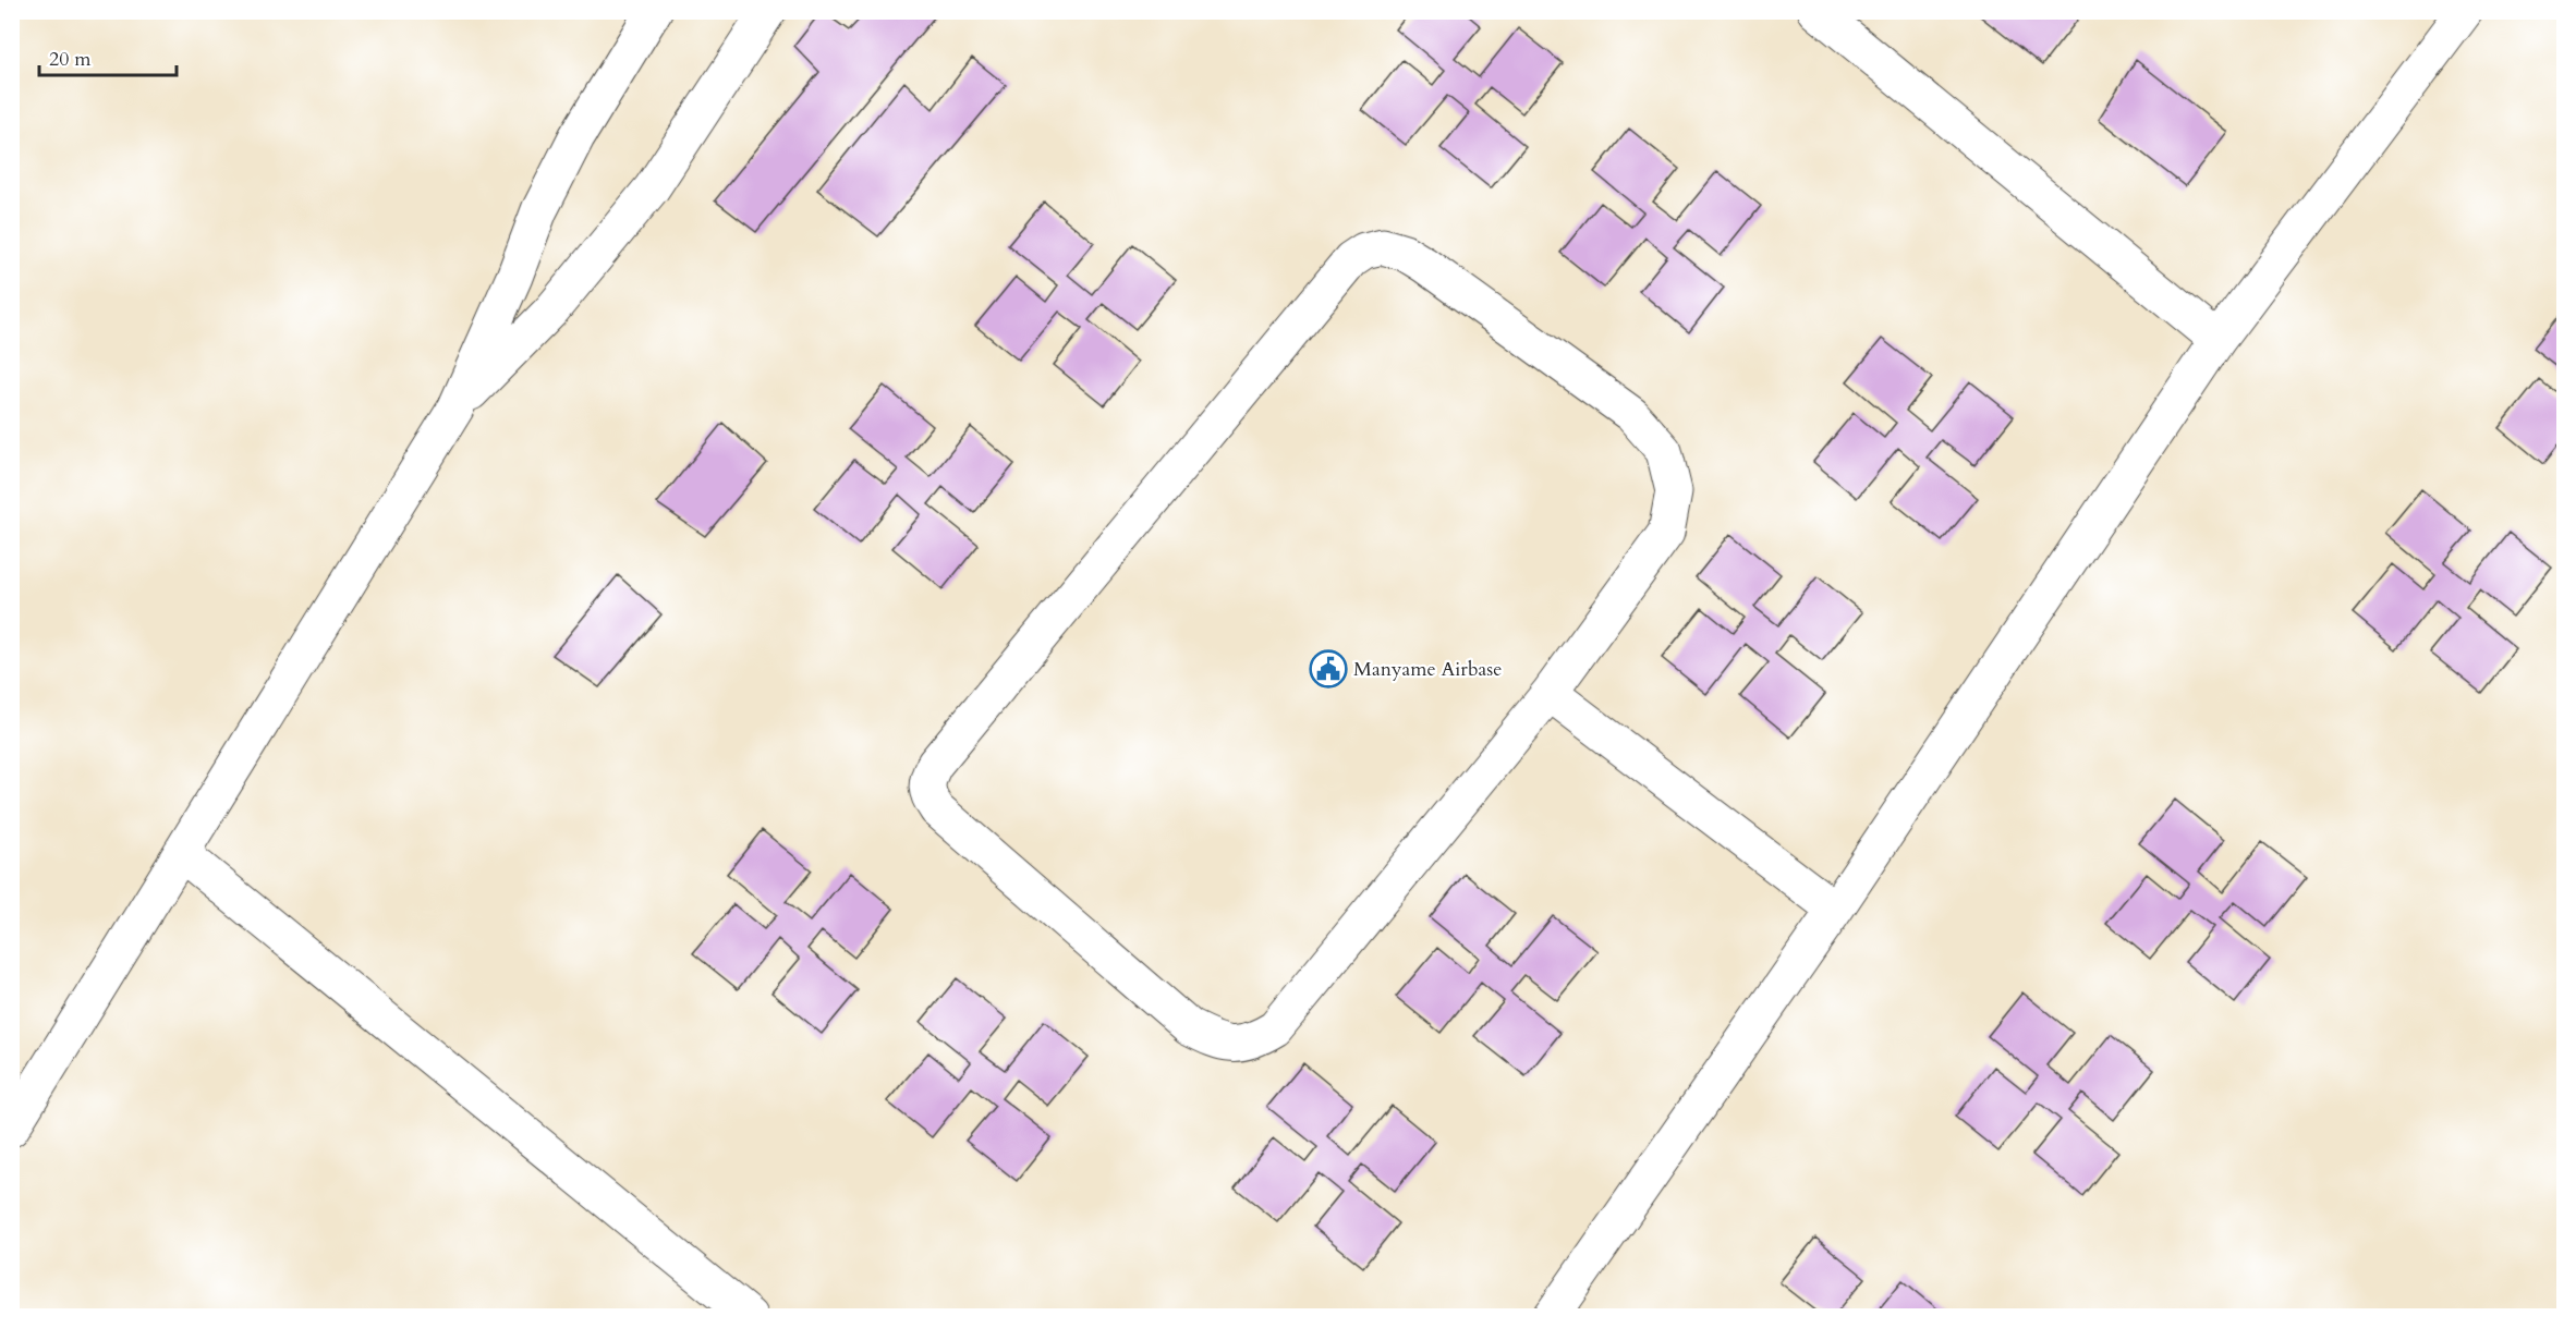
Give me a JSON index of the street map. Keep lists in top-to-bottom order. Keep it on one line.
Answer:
{"places":{"public building":["Manyame Airbase"]},"scale_bar":"20 m"}
